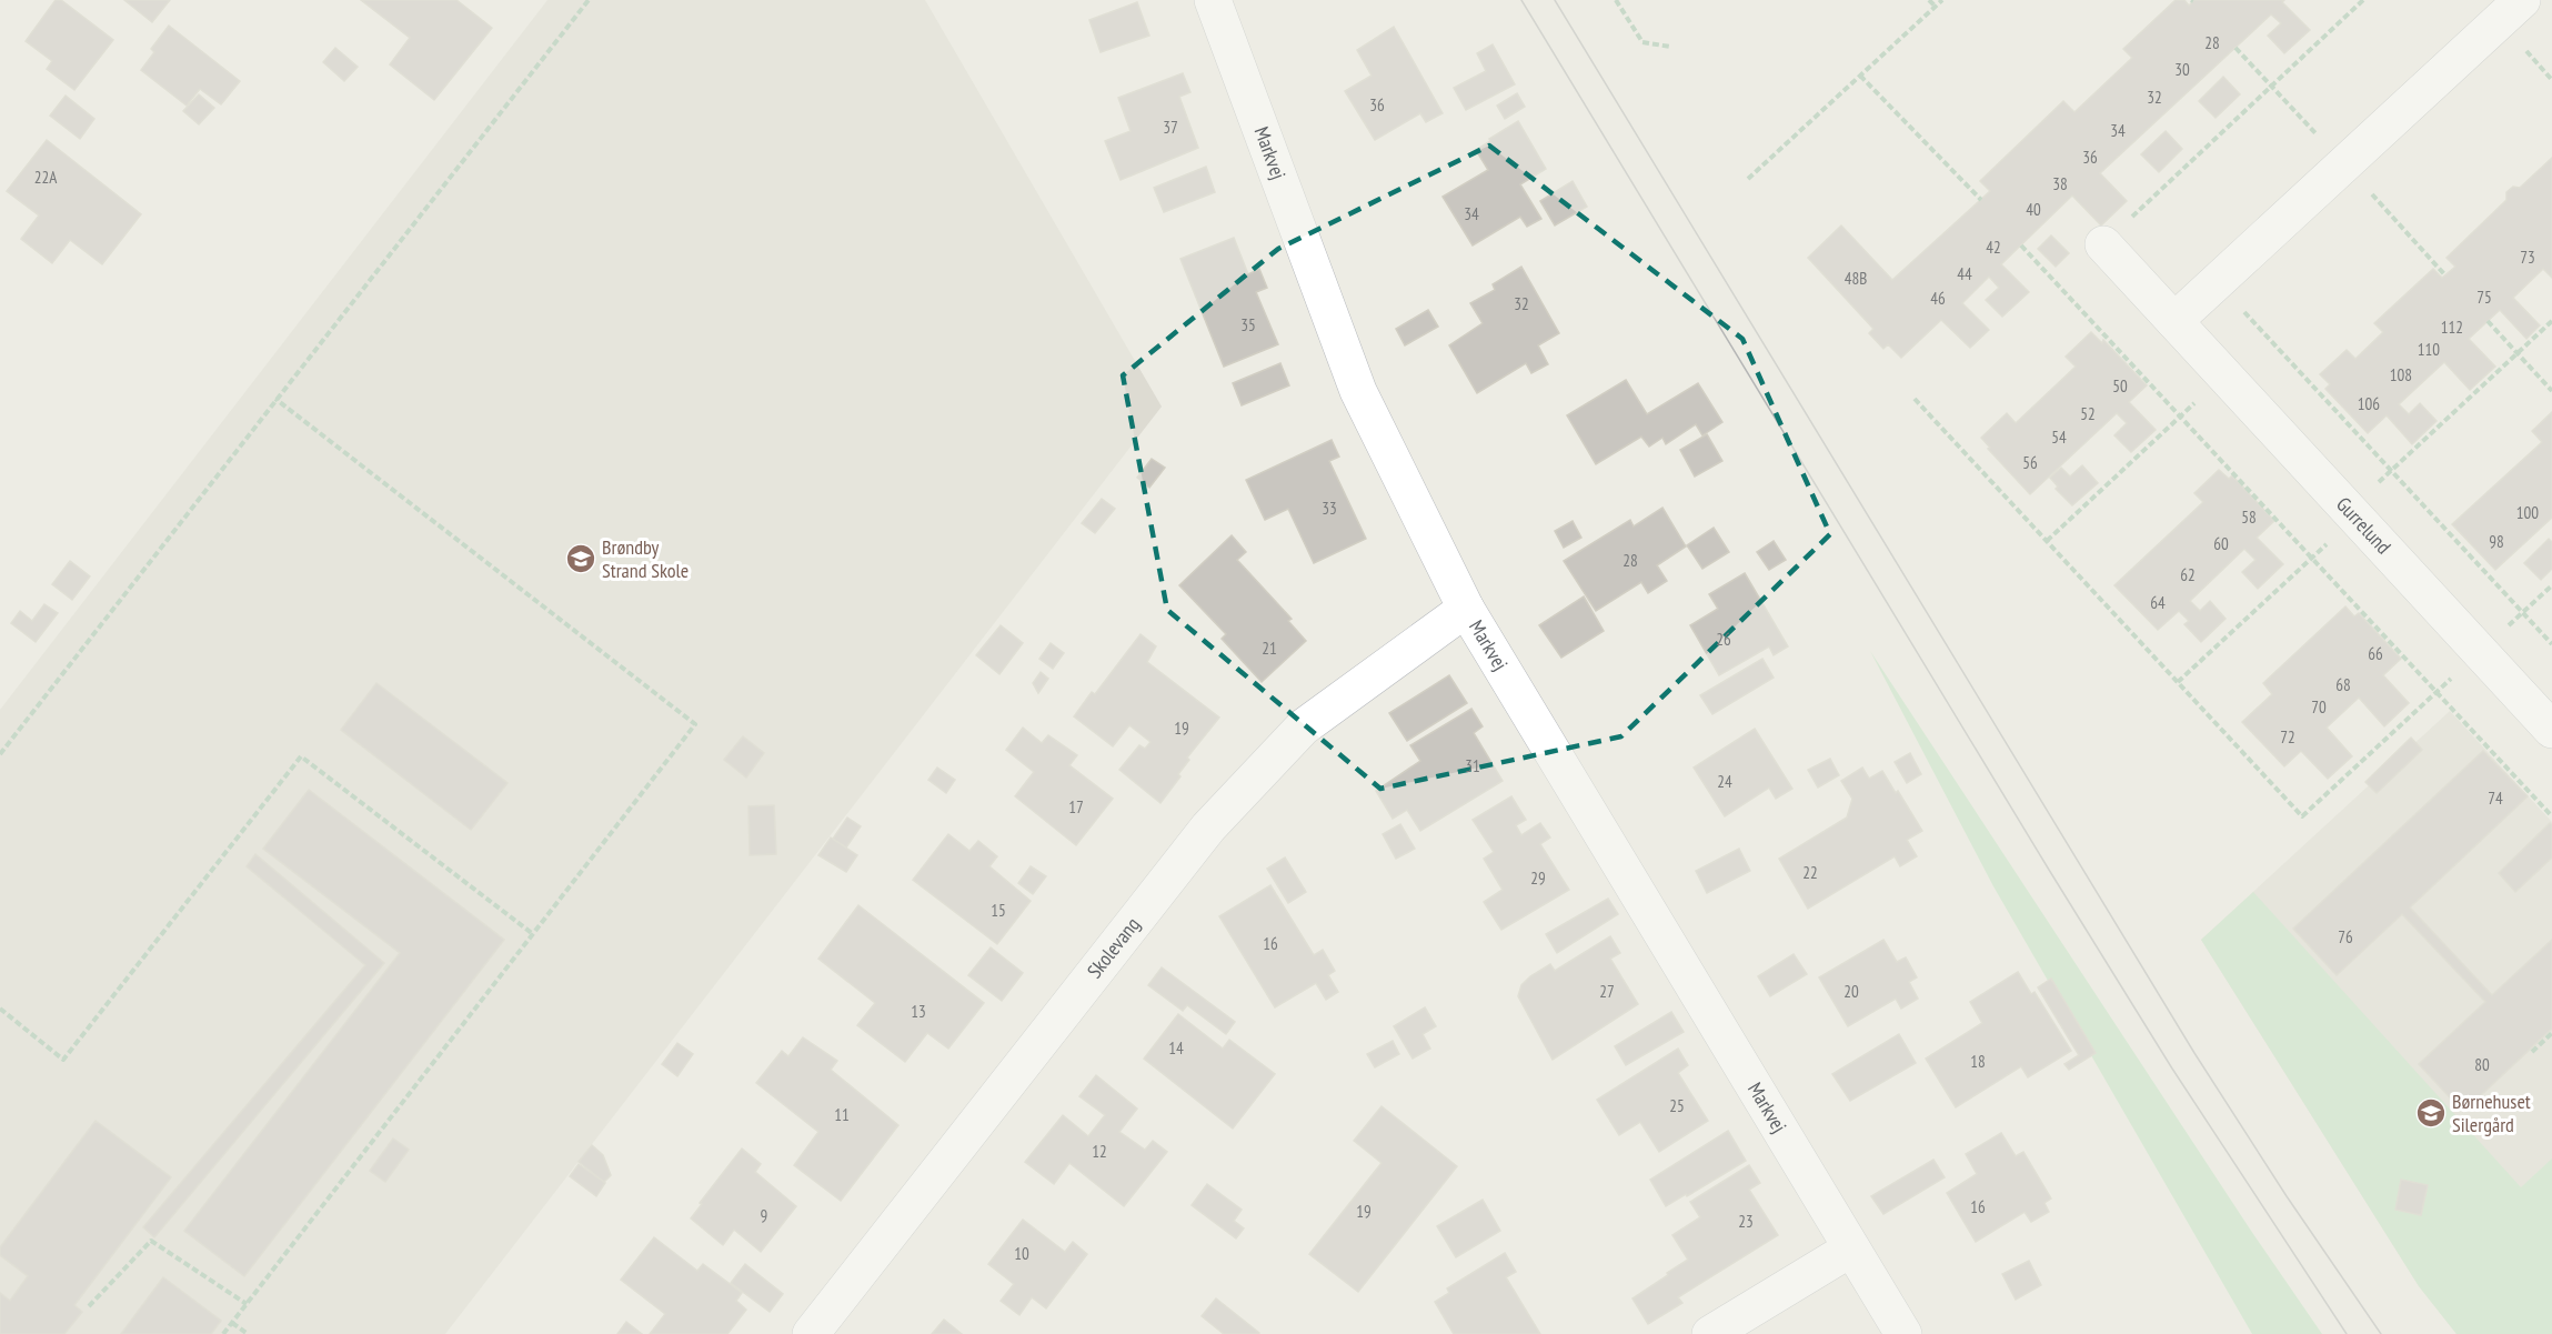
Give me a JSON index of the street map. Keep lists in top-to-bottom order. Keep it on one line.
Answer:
{"streets":{"street":["Markvej","Gurrelund","Skolevang"]},"crossings":[["Markvej","Skolevang"]],"places":{"school or university":["Brøndby Strand Skole","Børnehuset Silergård"]},"house_numbers":["28","30","32","36","37","34","36","22A","38","40","34","42","73","44","48B","75","46","32","35","112","110","108","50","106","52","54","56","33","100","58","98","60","28","62","64","26","21","66","68","70","19","72","31","24","74","17","22","29","15","76","16","27","20","13","14","18","80","25","11","12","16","19","9","23","10"]}
